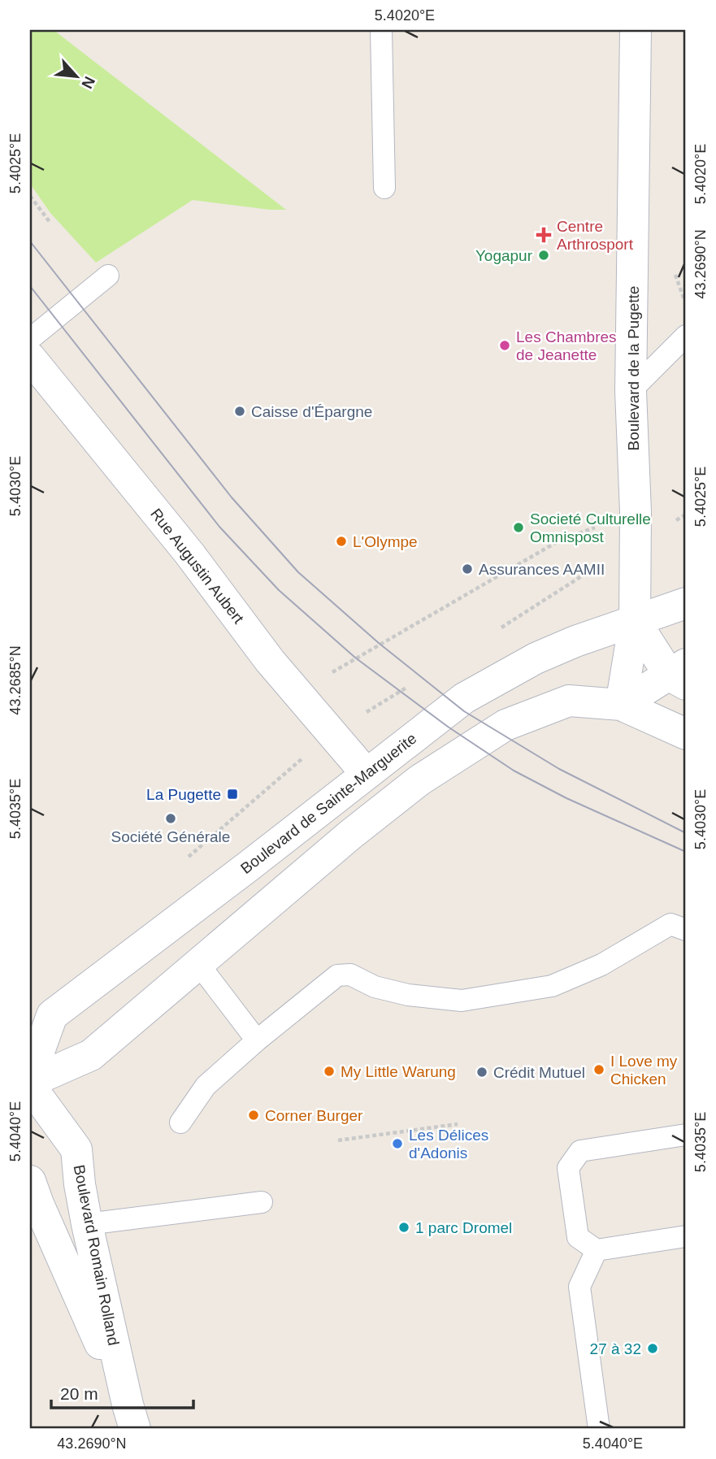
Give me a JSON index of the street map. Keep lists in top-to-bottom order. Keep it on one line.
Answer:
{"streets":{"main road":["Boulevard de la Pugette","Rue Augustin Aubert","Boulevard de Sainte-Marguerite","Boulevard Romain Rolland"]},"crossings":[["Boulevard de la Pugette","Boulevard de Sainte-Marguerite"],["Rue Augustin Aubert","Boulevard de Sainte-Marguerite"]],"places":{"health":["Centre Arthrosport"],"other":["Yogapur","Les Chambres de Jeanette","Caisse d'Épargne","Societé Culturelle Omnispost","L'Olympe","Assurances AAMII","Société Générale","I Love my Chicken","My Little Warung","Crédit Mutuel","Corner Burger","Les Délices d'Adonis","1 parc Dromel","27 à 32"],"transit":["La Pugette"]},"scale_bar":"20 m","north":"bottom right","coordinates":["5.4020°E","5.4025°E","43.2690°N","5.4030°E","43.2685°N","5.4035°E","5.4040°E"]}
